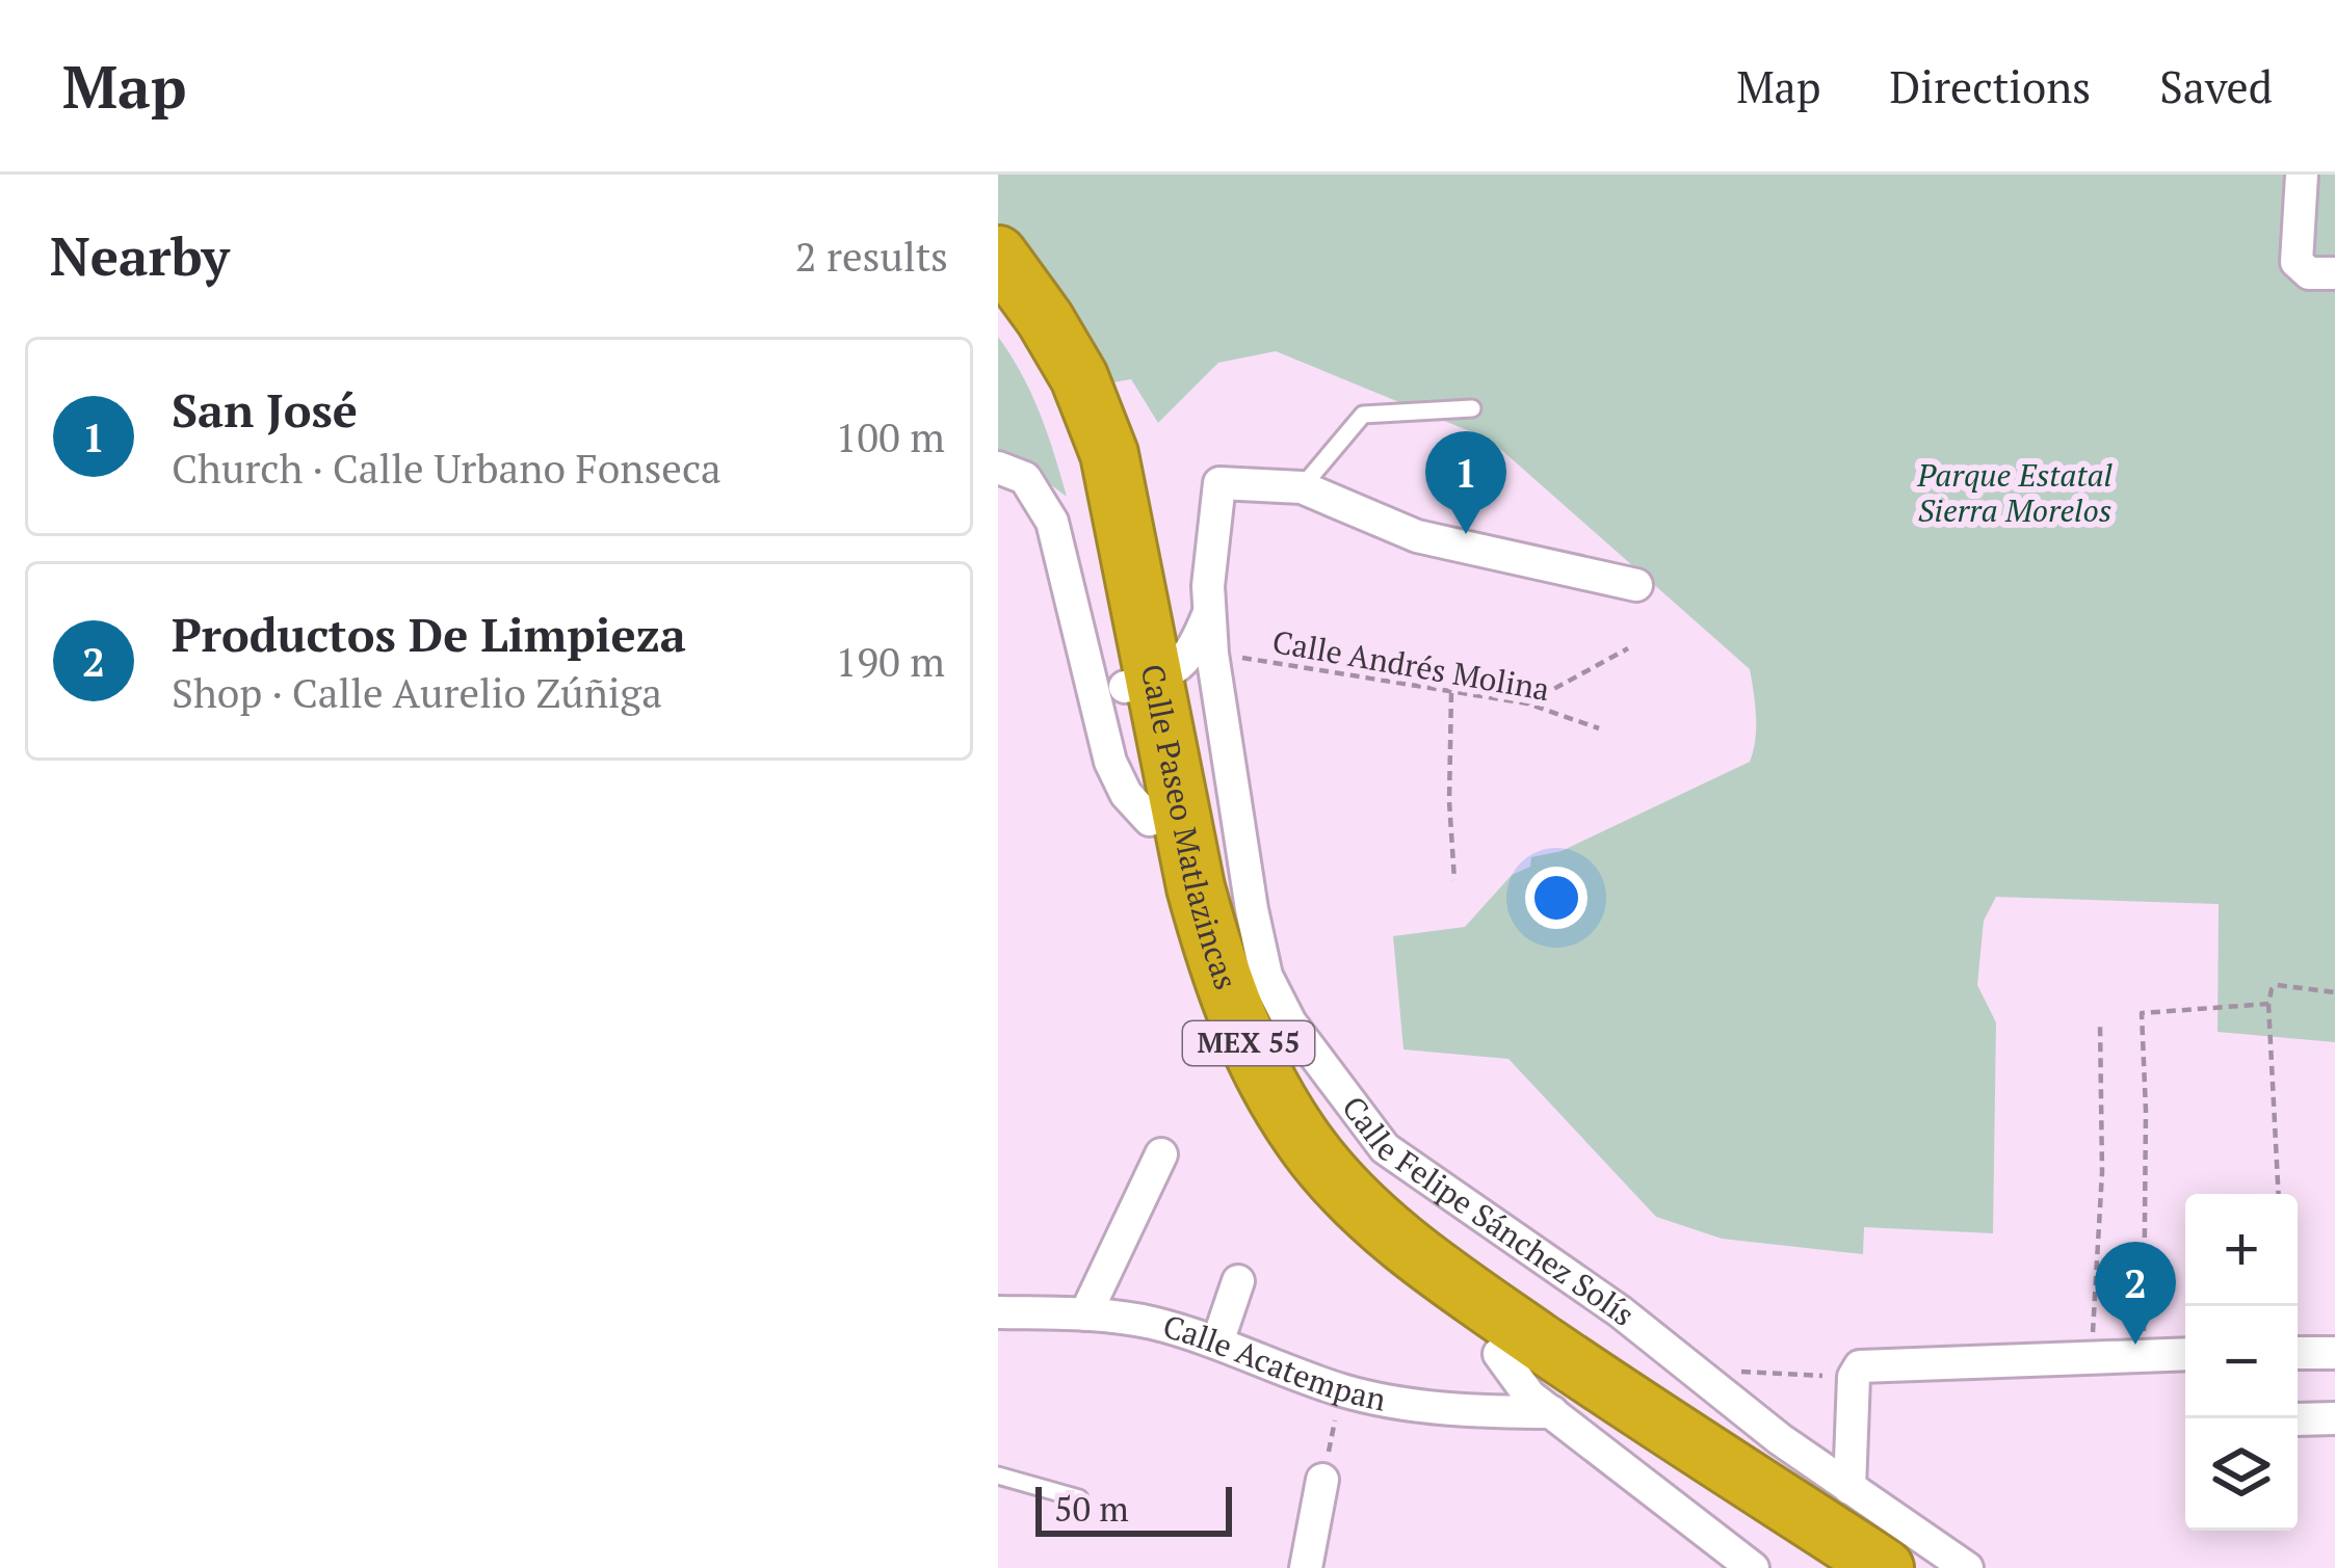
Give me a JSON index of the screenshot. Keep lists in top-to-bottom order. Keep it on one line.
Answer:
{"streets":{"highway":["Calle Paseo Matlazincas","MEX 55"],"street":["Calle Felipe Sánchez Solís","Calle Acatempan"],"path":["Calle Andrés Molina"]},"crossings":[["Calle Andrés Molina","Calle Felipe Sánchez Solís"]],"parks":["Parque Estatal Sierra Morelos"],"scale_bar":"50 m","page":{"header":"Map","nav":["Map","Directions","Saved"],"heading":["Nearby","2 results"],"list":[{"mark":"1","name":"San José","note":"Church · Calle Urbano Fonseca","value":"100 m"},{"mark":"2","name":"Productos De Limpieza","note":"Shop · Calle Aurelio Zúñiga","value":"190 m"}],"pins":["1","2"],"map_buttons":["+","−"],"scale":"50 m"}}
